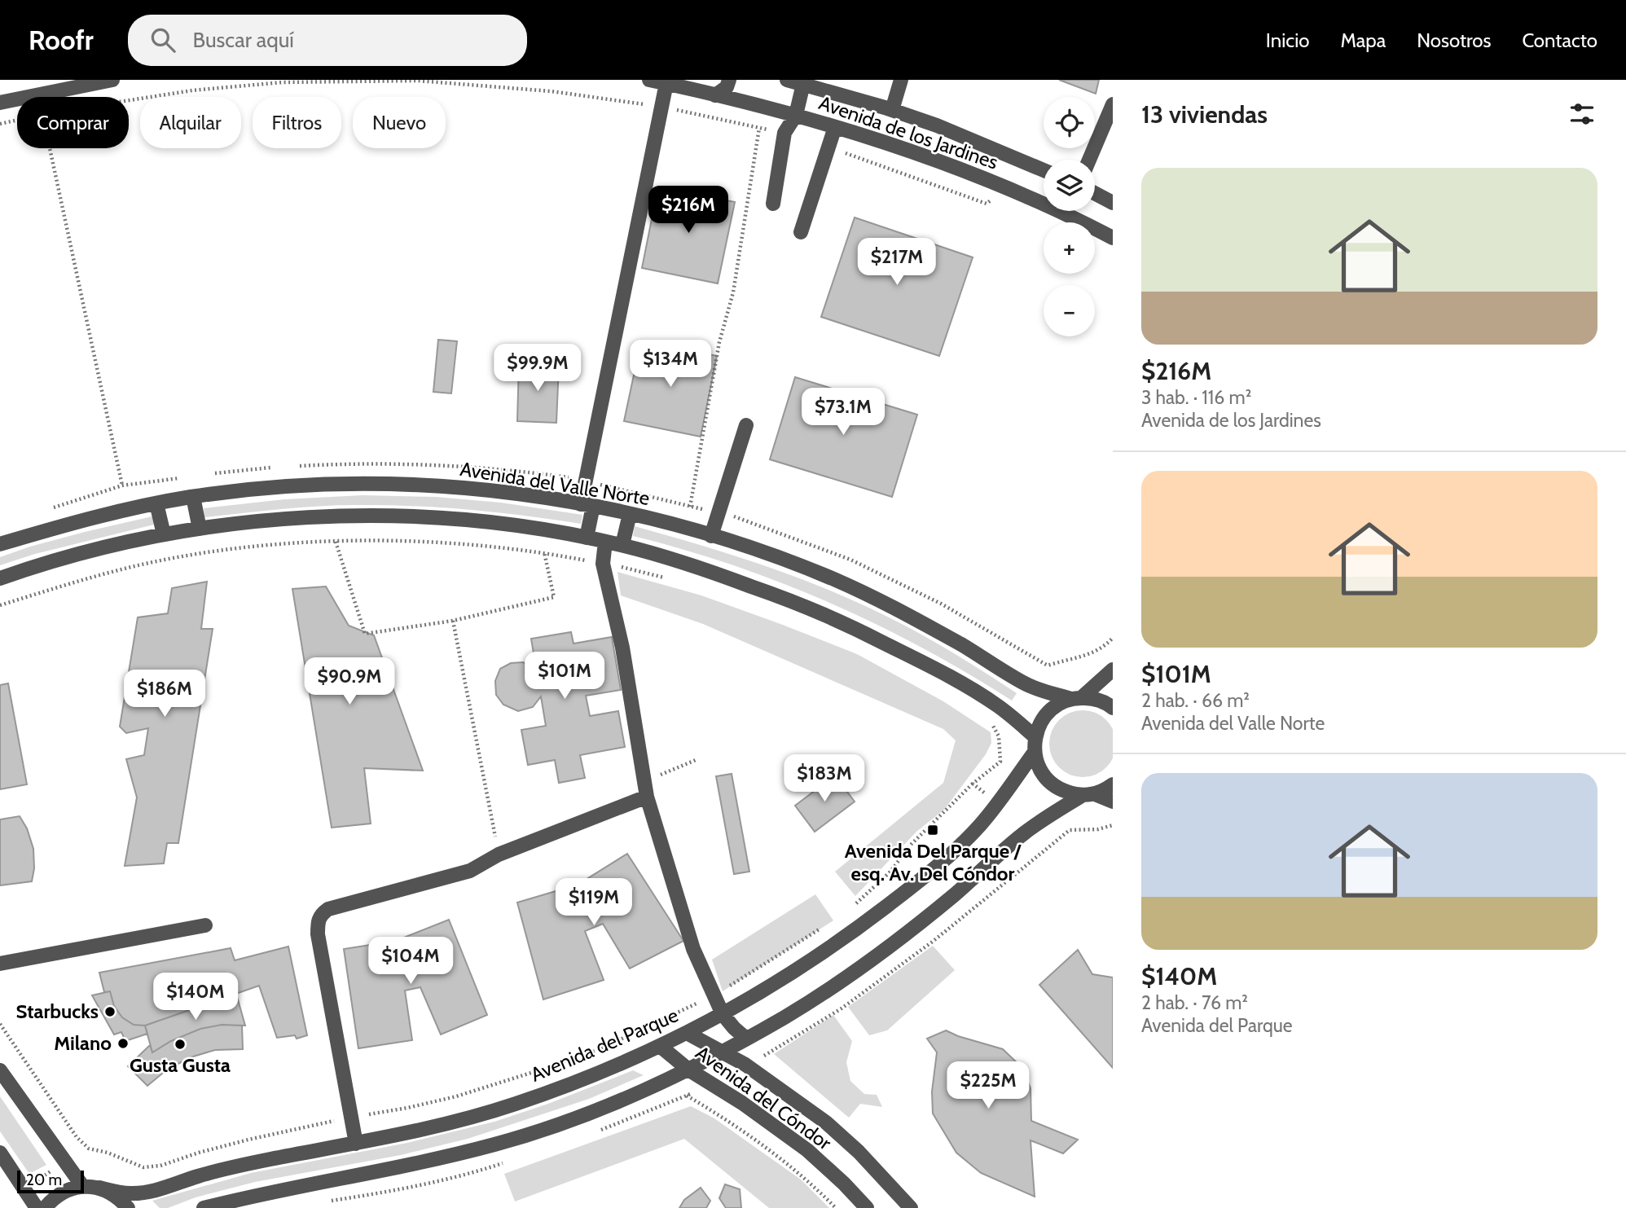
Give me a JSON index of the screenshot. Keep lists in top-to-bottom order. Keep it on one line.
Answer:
{"streets":{"street":["Avenida de los Jardines","Avenida del Valle Norte","Avenida del Parque","Avenida del Cóndor"]},"crossings":[["Avenida del Parque","Avenida del Cóndor"]],"places":{"transit":["Avenida Del Parque / esq. Av. Del Cóndor"],"other":["Starbucks","Milano","Gusta Gusta"]},"scale_bar":"20 m","page":{"header":"Roofr","search":"Buscar aquí","nav":["Inicio","Mapa","Nosotros","Contacto"],"heading":"13 viviendas","map_buttons":["+","−"],"chip":["Comprar","Alquilar","Filtros","Nuevo"],"list":[{"name":"$216M","note":"3 hab. · 116 m² · Avenida de los Jardines"},{"name":"$101M","note":"2 hab. · 66 m² · Avenida del Valle Norte"},{"name":"$140M","note":"2 hab. · 76 m² · Avenida del Parque"}],"price":["$216M","$217M","$134M","$99.9M","$73.1M","$101M","$90.9M","$186M","$183M","$119M","$104M","$140M","$225M"],"scale":"20 m"}}
